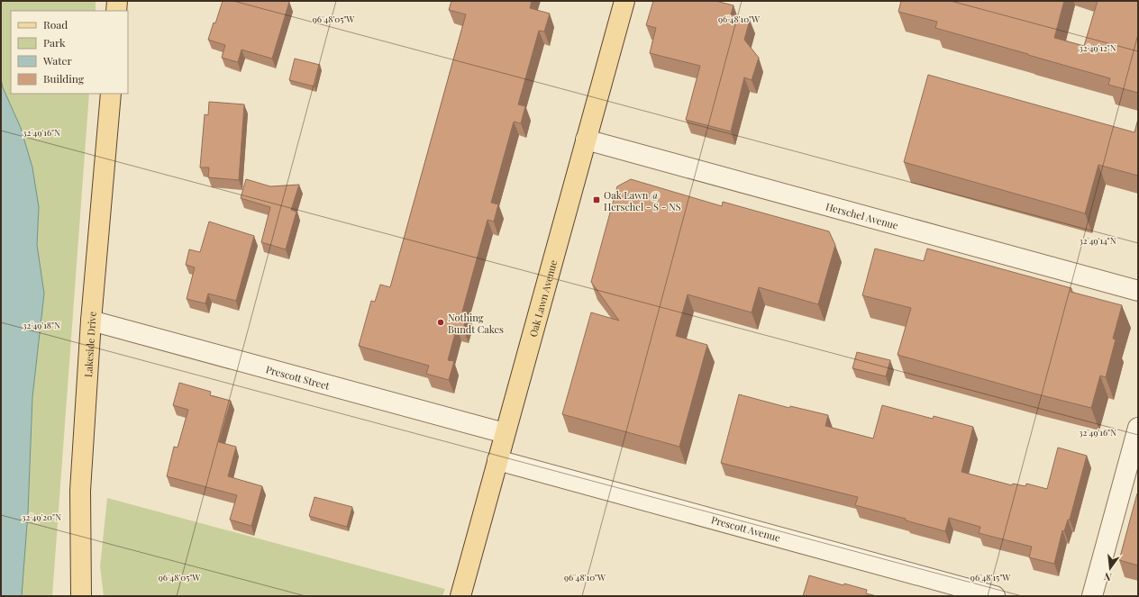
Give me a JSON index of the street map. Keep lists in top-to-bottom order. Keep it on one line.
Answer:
{"streets":{"main road":["Oak Lawn Avenue","Lakeside Drive"],"street":["Herschel Avenue","Prescott Street","Prescott Avenue"]},"crossings":[["Herschel Avenue","Oak Lawn Avenue"],["Oak Lawn Avenue","Prescott Street"],["Oak Lawn Avenue","Prescott Avenue"],["Lakeside Drive","Prescott Street"]],"places":{"transit":["Oak Lawn @ Herschel - S - NS"],"other":["Nothing Bundt Cakes"]},"legend":["Road","Park","Water","Building"],"north":"bottom","coordinates":["96°48'05\"W","96°48'10\"W","32°49'12\"N","32°49'16\"N","32°49'14\"N","32°49'18\"N","32°49'20\"N","96°48'15\"W"]}
